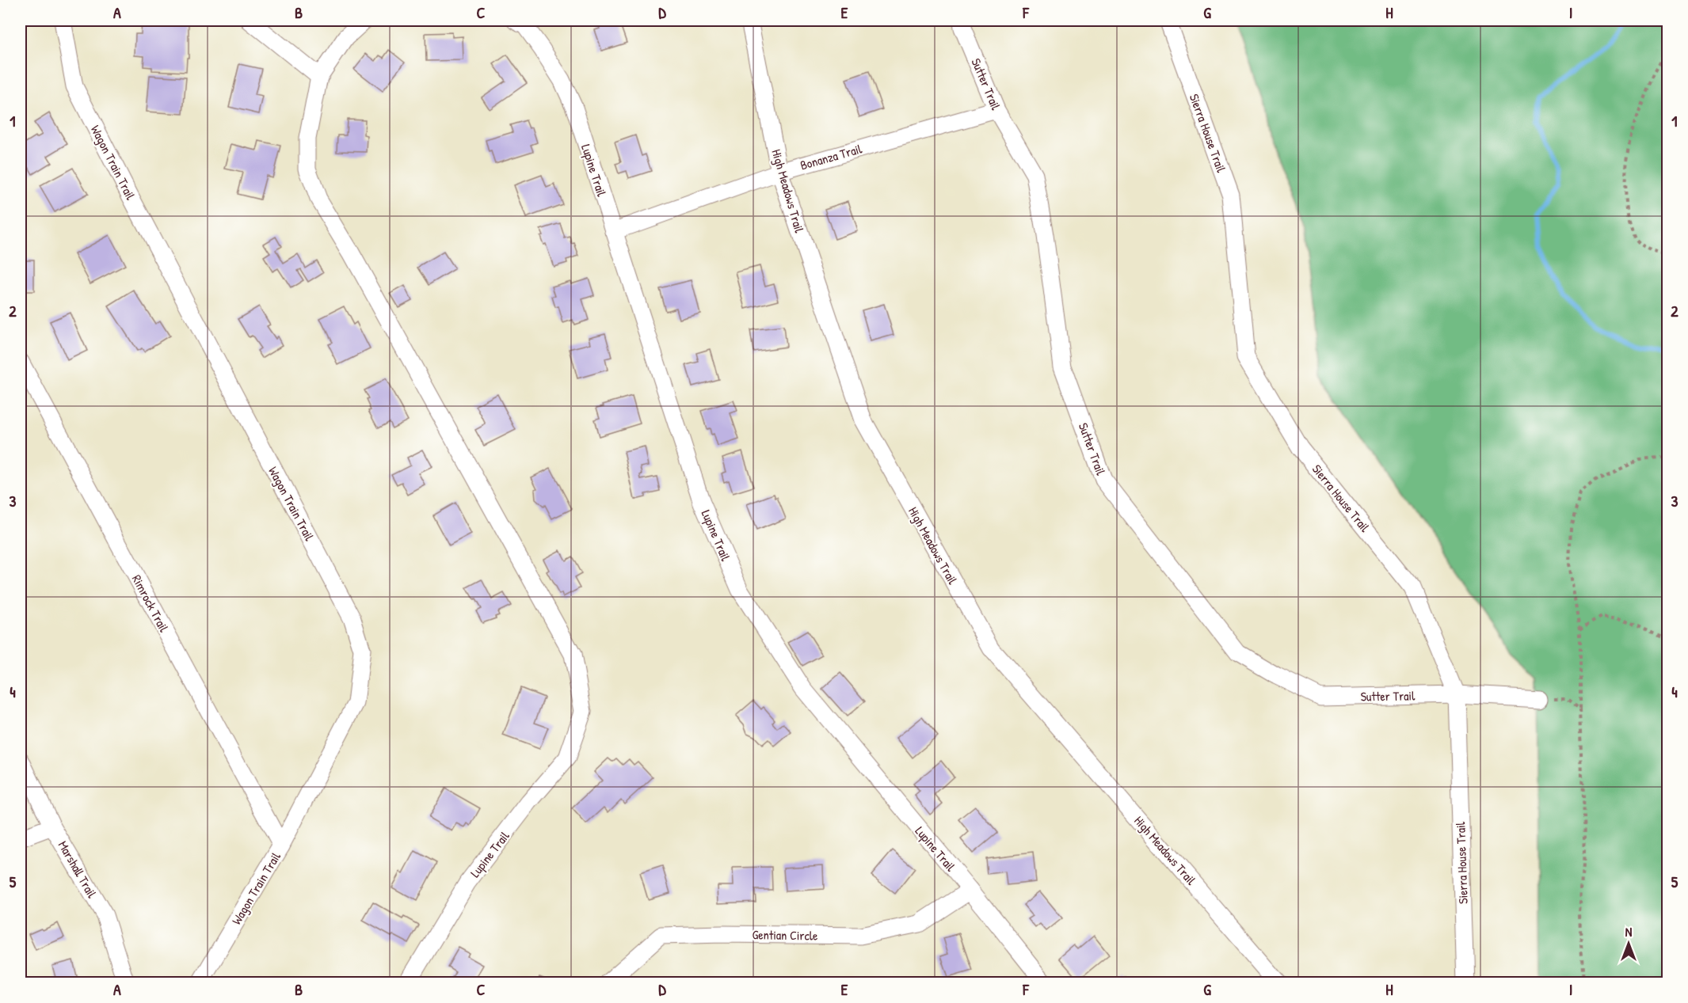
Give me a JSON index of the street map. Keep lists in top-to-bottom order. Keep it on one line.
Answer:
{"streets":{"street":["Sutter Trail","Sierra House Trail","Bonanza Trail","Wagon Train Trail","Lupine Trail","High Meadows Trail","Rimrock Trail","Marshall Trail","Gentian Circle"]},"crossings":[["Sutter Trail","Sierra House Trail"],["Sutter Trail","Bonanza Trail"],["Bonanza Trail","Lupine Trail"],["Bonanza Trail","High Meadows Trail"],["Wagon Train Trail","Rimrock Trail"],["Lupine Trail","Gentian Circle"]],"north":"top","grid":{"columns":["A","B","C","D","E","F","G","H","I"],"rows":["1","2","3","4","5"]}}
